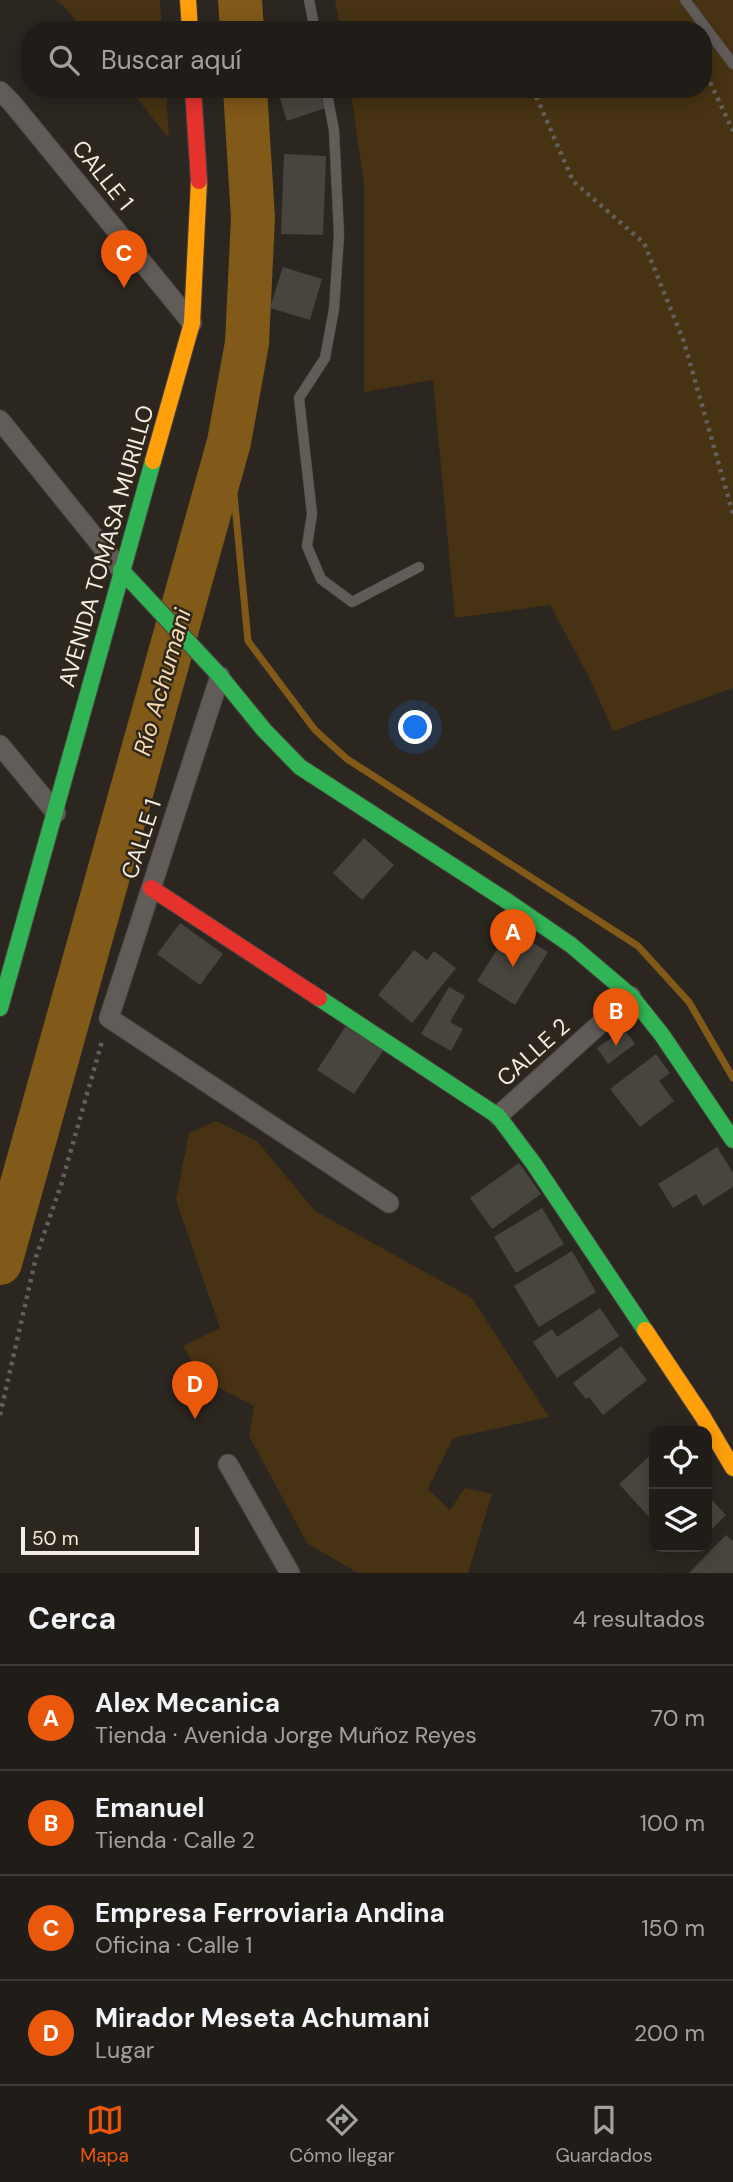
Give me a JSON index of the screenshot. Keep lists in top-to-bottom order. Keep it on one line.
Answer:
{"streets":{"street":["CALLE 1","AVENIDA TOMASA MURILLO","CALLE 2"]},"crossings":[["CALLE 1","AVENIDA TOMASA MURILLO"]],"water":["Río Achumani"],"scale_bar":"50 m","page":{"search":"Buscar aquí","pins":["C","A","B","D"],"scale":"50 m","heading":["Cerca","4 resultados"],"list":[{"mark":"A","name":"Alex Mecanica","note":"Tienda · Avenida Jorge Muñoz Reyes","value":"70 m"},{"mark":"B","name":"Emanuel","note":"Tienda · Calle 2","value":"100 m"},{"mark":"C","name":"Empresa Ferroviaria Andina","note":"Oficina · Calle 1","value":"150 m"},{"mark":"D","name":"Mirador Meseta Achumani","note":"Lugar","value":"200 m"}],"nav":["Mapa","Cómo llegar","Guardados"]}}
